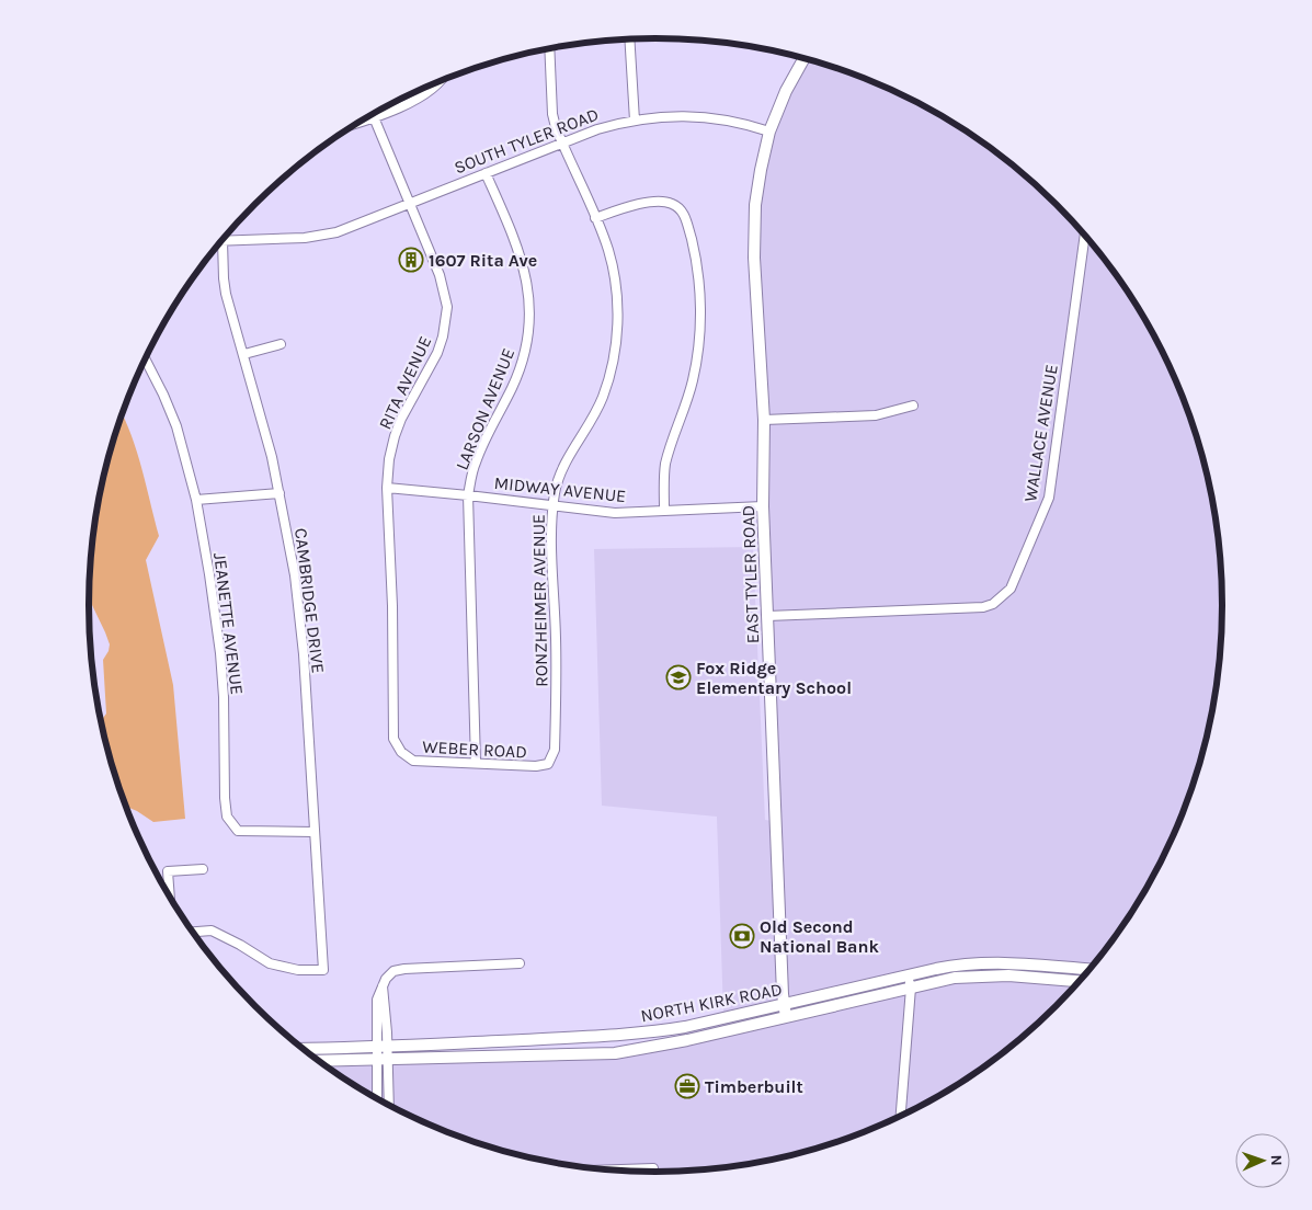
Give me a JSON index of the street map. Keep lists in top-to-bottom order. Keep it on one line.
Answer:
{"streets":{"main road":["EAST TYLER ROAD","NORTH KIRK ROAD"],"street":["SOUTH TYLER ROAD","RITA AVENUE","LARSON AVENUE","WALLACE AVENUE","MIDWAY AVENUE","CAMBRIDGE DRIVE","RONZHEIMER AVENUE","JEANETTE AVENUE","WEBER ROAD"]},"crossings":[["SOUTH TYLER ROAD","RITA AVENUE"],["SOUTH TYLER ROAD","LARSON AVENUE"],["SOUTH TYLER ROAD","EAST TYLER ROAD"],["SOUTH TYLER ROAD","CAMBRIDGE DRIVE"],["SOUTH TYLER ROAD","RONZHEIMER AVENUE"],["RITA AVENUE","MIDWAY AVENUE"],["RITA AVENUE","WEBER ROAD"],["LARSON AVENUE","MIDWAY AVENUE"],["LARSON AVENUE","WEBER ROAD"],["WALLACE AVENUE","EAST TYLER ROAD"],["MIDWAY AVENUE","EAST TYLER ROAD"],["MIDWAY AVENUE","RONZHEIMER AVENUE"],["EAST TYLER ROAD","NORTH KIRK ROAD"],["CAMBRIDGE DRIVE","JEANETTE AVENUE"],["RONZHEIMER AVENUE","WEBER ROAD"]],"places":{"building":["1607 Rita Ave"],"school or university":["Fox Ridge Elementary School"],"bank":["Old Second National Bank"],"office":["Timberbuilt"]},"north":"right"}
